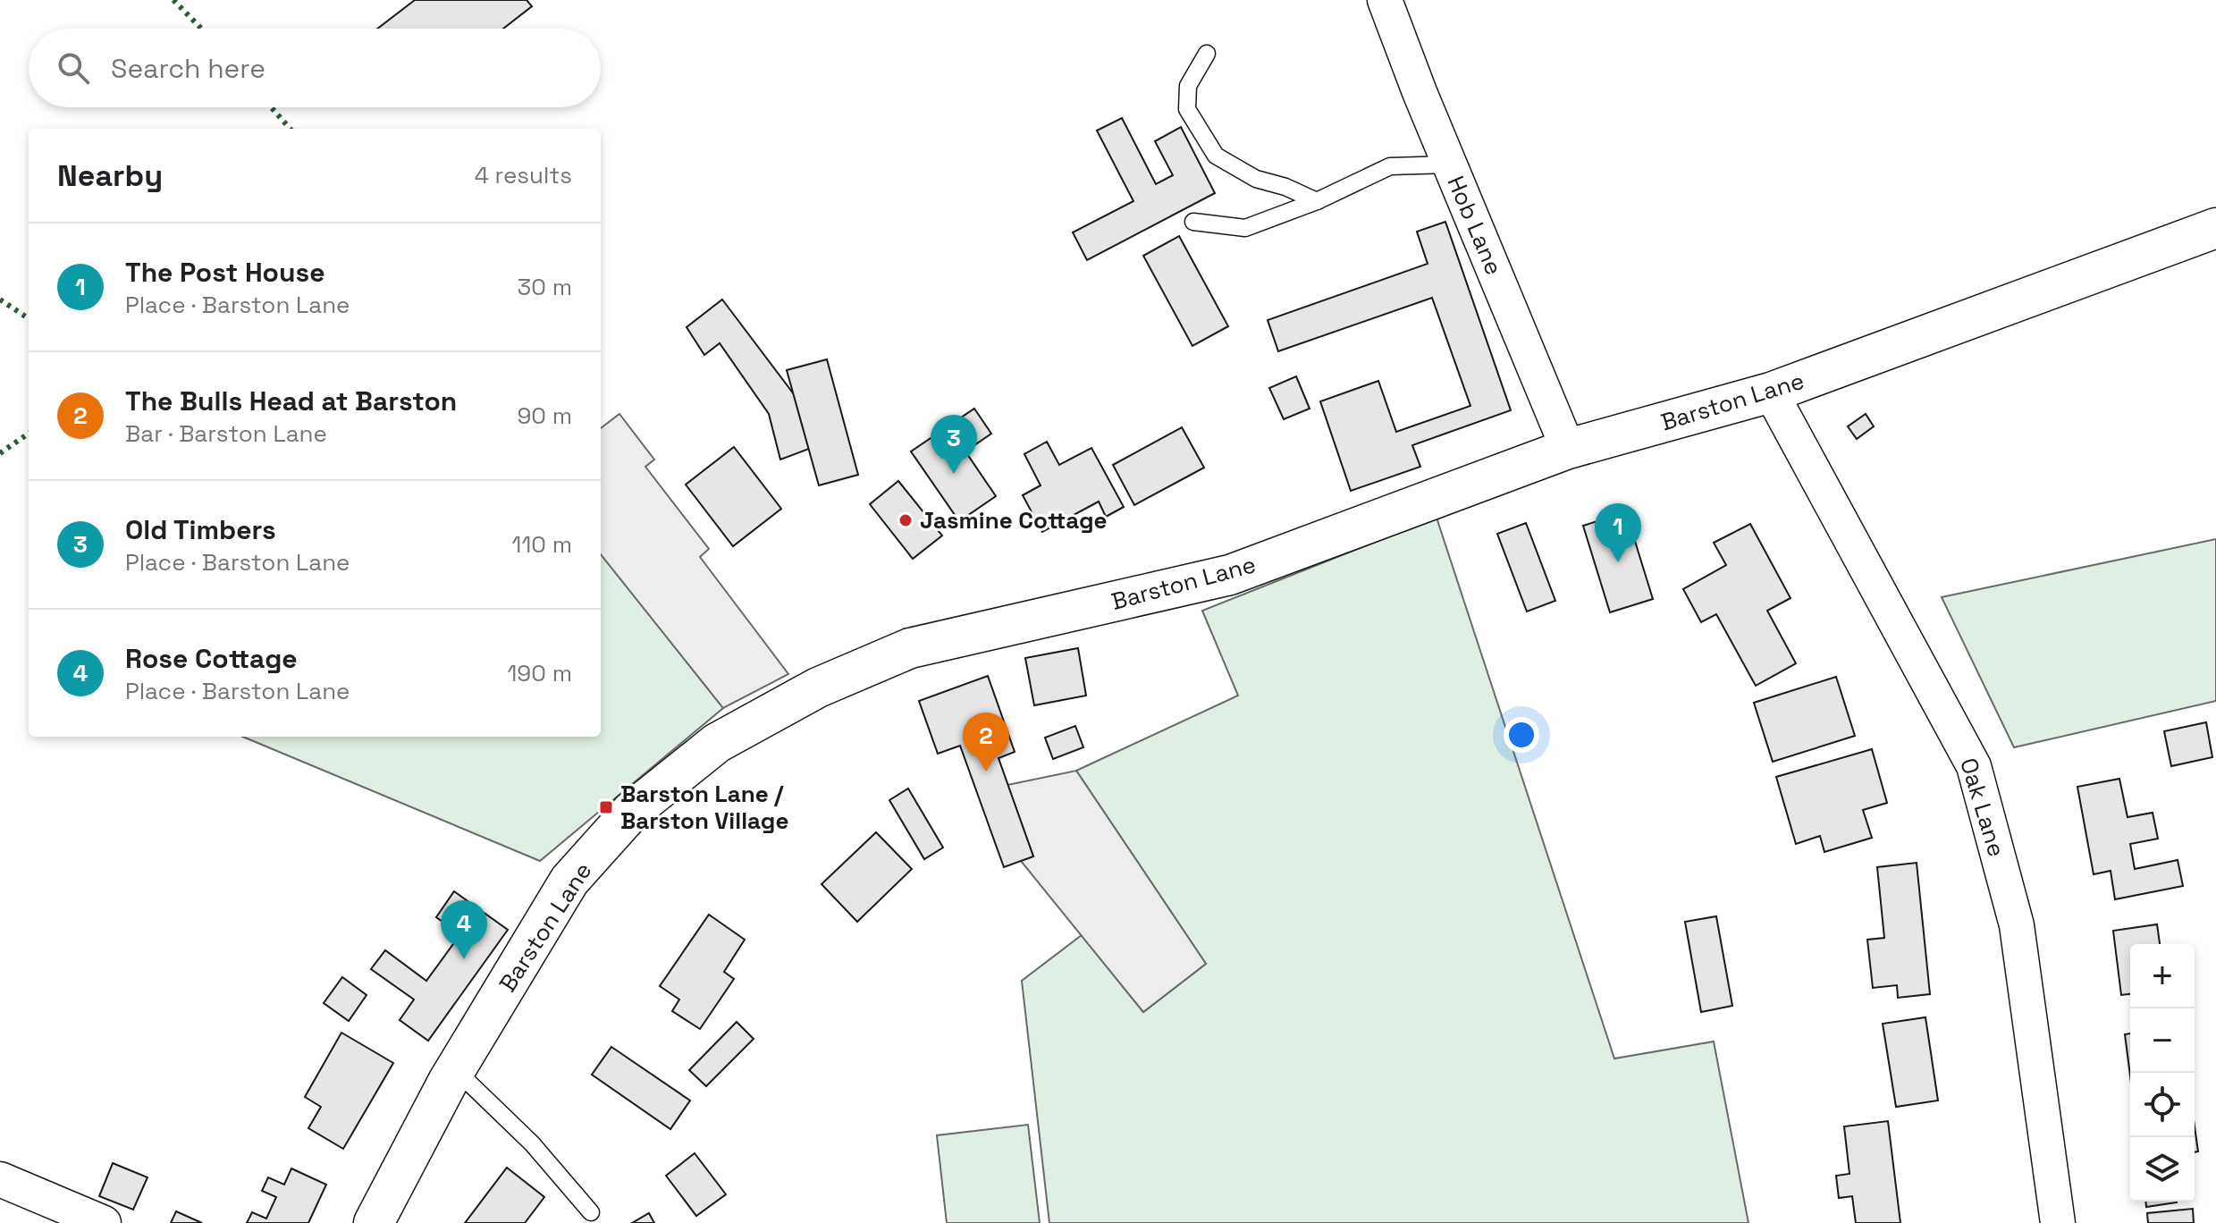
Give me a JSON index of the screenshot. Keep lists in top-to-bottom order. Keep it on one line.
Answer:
{"streets":{"street":["Hob Lane","Barston Lane","Oak Lane"]},"crossings":[["Hob Lane","Barston Lane"],["Barston Lane","Oak Lane"]],"places":{"other":["Jasmine Cottage"],"transit":["Barston Lane / Barston Village"]},"page":{"search":"Search here","heading":["Nearby","4 results"],"list":[{"mark":"1","name":"The Post House","note":"Place · Barston Lane","value":"30 m"},{"mark":"2","name":"The Bulls Head at Barston","note":"Bar · Barston Lane","value":"90 m"},{"mark":"3","name":"Old Timbers","note":"Place · Barston Lane","value":"110 m"},{"mark":"4","name":"Rose Cottage","note":"Place · Barston Lane","value":"190 m"}],"pins":["3","1","2","4"],"map_buttons":["+","−"]}}
